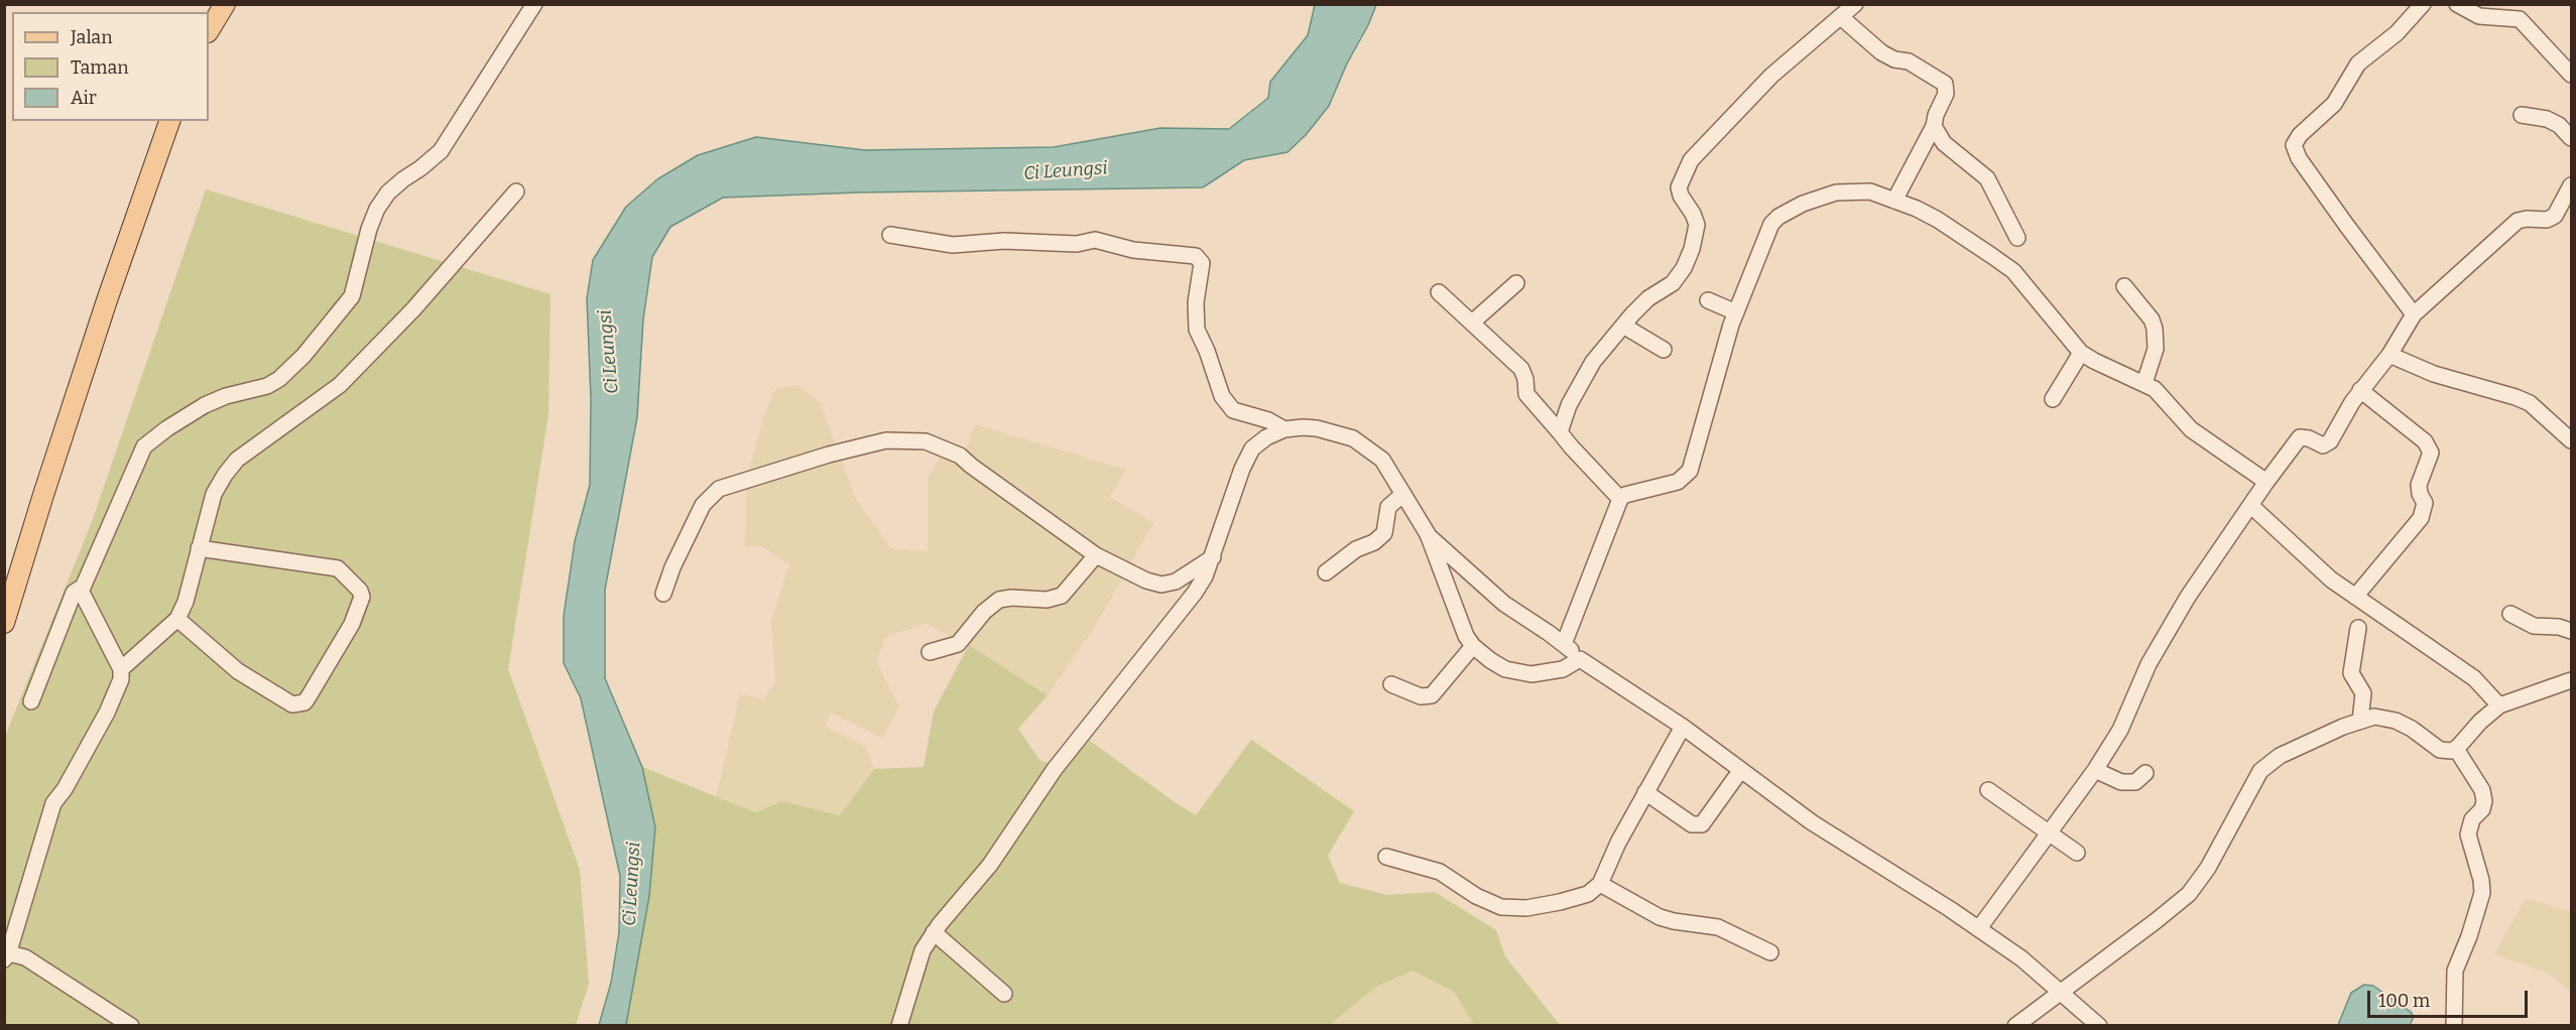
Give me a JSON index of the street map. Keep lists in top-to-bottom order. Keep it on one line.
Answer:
{"water":["Ci Leungsi"],"legend":["Jalan","Taman","Air"],"scale_bar":"100 m"}
